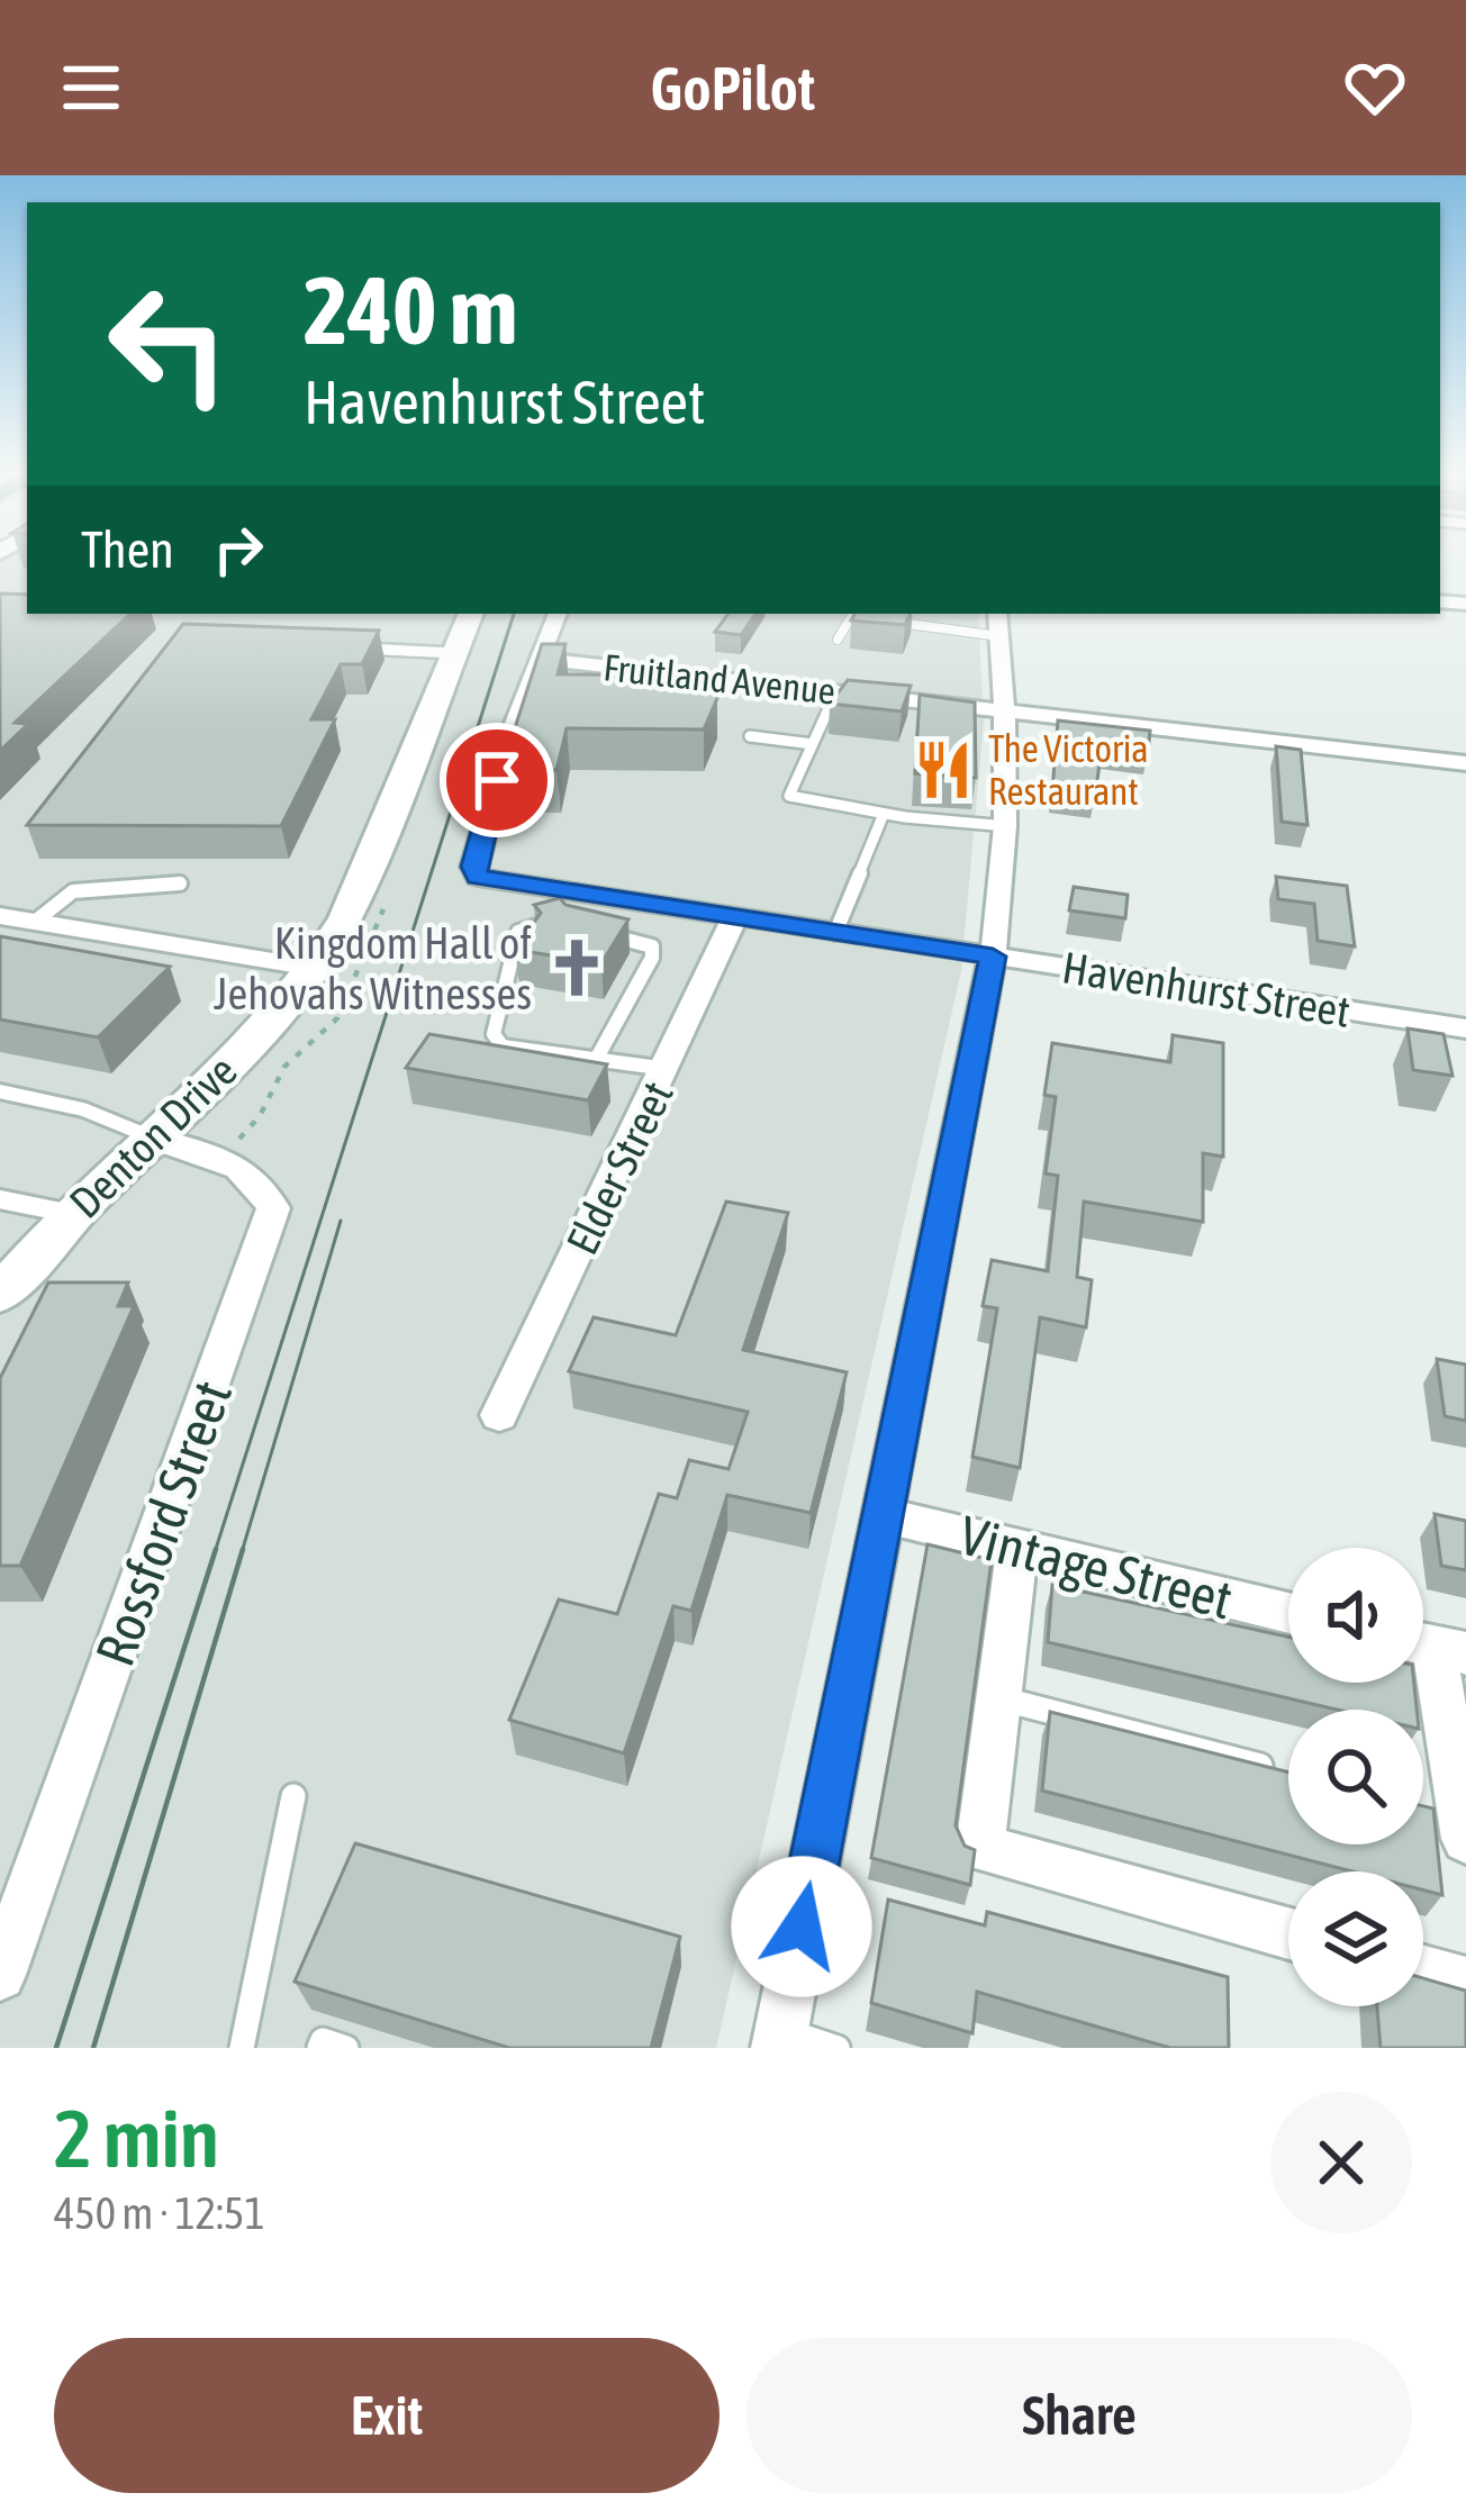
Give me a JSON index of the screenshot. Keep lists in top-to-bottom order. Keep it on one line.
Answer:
{"streets":{"street":["Fruitland Avenue","Havenhurst Street","Denton Drive","Elder Street","Rossford Street","Vintage Street"]},"crossings":[["Fruitland Avenue","Havenhurst Street"],["Havenhurst Street","Elder Street"],["Denton Drive","Rossford Street"]],"places":{"restaurant":["The Victoria Restaurant"],"church":["Kingdom Hall of Jehovahs Witnesses"]},"page":{"header":"GoPilot","turn":["240 m","Havenhurst Street"],"then":"Then","heading":["2 min","450 m · 12:51"],"buttons":["Exit","Share"]}}
